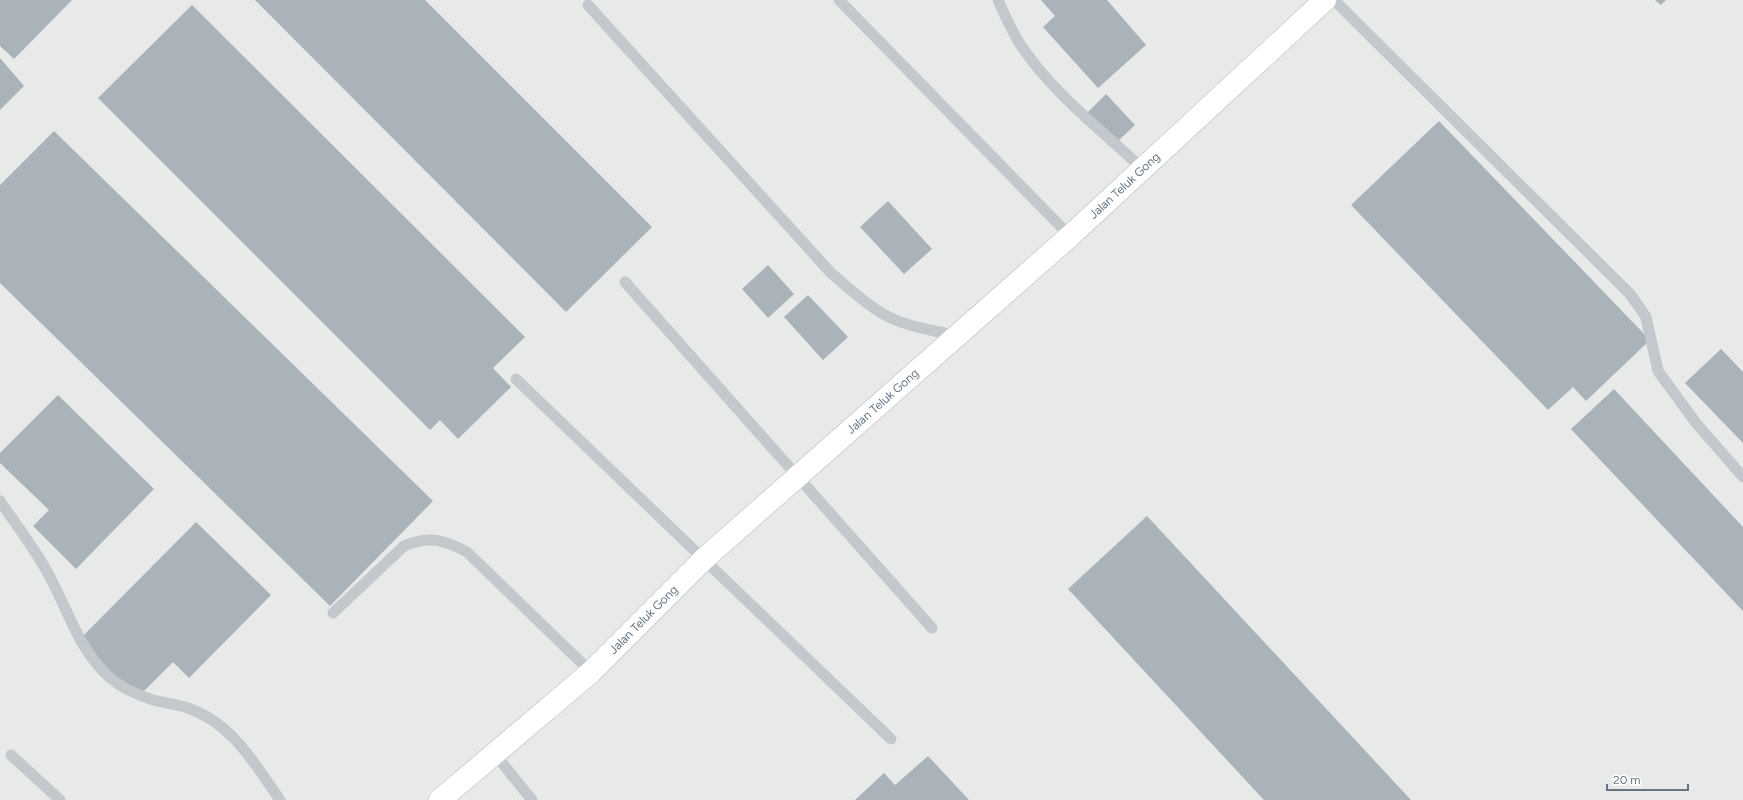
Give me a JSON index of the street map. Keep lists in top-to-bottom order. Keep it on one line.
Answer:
{"streets":{"street":["Jalan Teluk Gong"]},"scale_bar":"20 m"}
